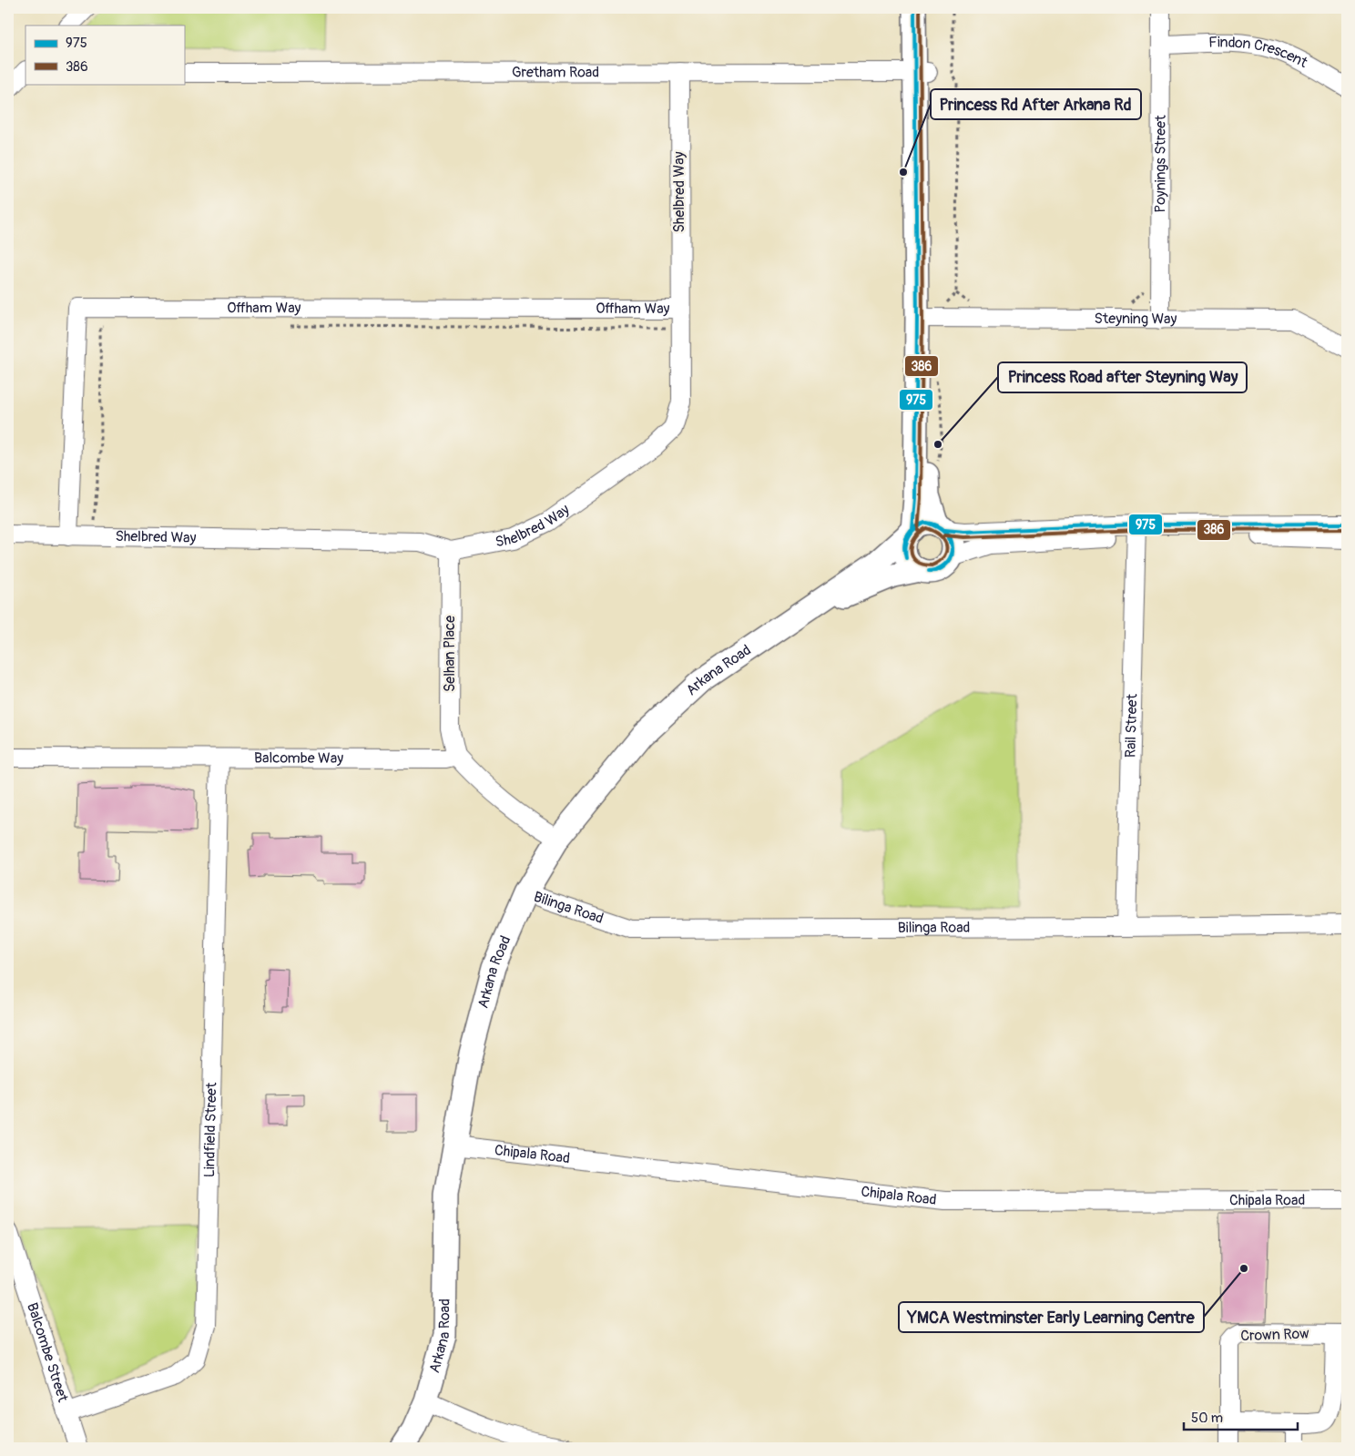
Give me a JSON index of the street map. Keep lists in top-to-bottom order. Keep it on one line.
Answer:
{"streets":{"main road":["Arkana Road"],"street":["Findon Crescent","Gretham Road","Poynings Street","Shelbred Way","Offham Way","Steyning Way","Selhan Place","Rail Street","Balcombe Way","Bilinga Road","Lindfield Street","Chipala Road","Crown Row","Balcombe Street"]},"crossings":[["Findon Crescent","Poynings Street"],["Gretham Road","Shelbred Way"],["Poynings Street","Steyning Way"],["Shelbred Way","Offham Way"],["Shelbred Way","Selhan Place"],["Selhan Place","Balcombe Way"],["Arkana Road","Bilinga Road"],["Arkana Road","Chipala Road"],["Rail Street","Bilinga Road"],["Balcombe Way","Lindfield Street"],["Lindfield Street","Balcombe Street"]],"places":["Princess Rd After Arkana Rd","Princess Road after Steyning Way","YMCA Westminster Early Learning Centre"],"lines":["transit line 975","transit line 386"],"legend":["975","386"],"scale_bar":"50 m"}
